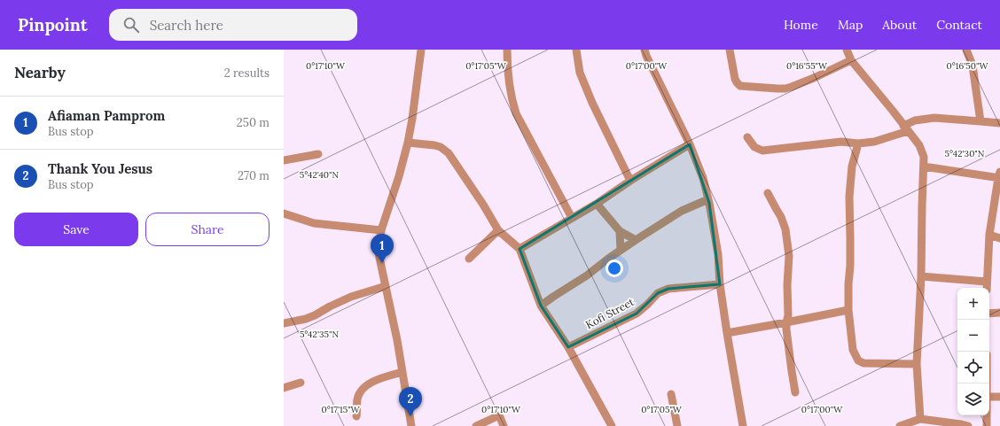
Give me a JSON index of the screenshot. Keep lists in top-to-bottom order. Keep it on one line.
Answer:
{"streets":{"street":["Kofi Street"]},"page":{"header":"Pinpoint","search":"Search here","nav":["Home","Map","About","Contact"],"heading":["Nearby","2 results"],"list":[{"mark":"1","name":"Afiaman Pamprom","note":"Bus stop","value":"250 m"},{"mark":"2","name":"Thank You Jesus","note":"Bus stop","value":"270 m"}],"buttons":["Save","Share"],"pins":["1","2"],"map_buttons":["+","−"]},"coordinates":["0°17'10\"W","0°17'05\"W","0°17'00\"W","0°16'50\"W","0°16'55\"W","5°42'30\"N","5°42'40\"N","5°42'35\"N","0°17'15\"W"]}
